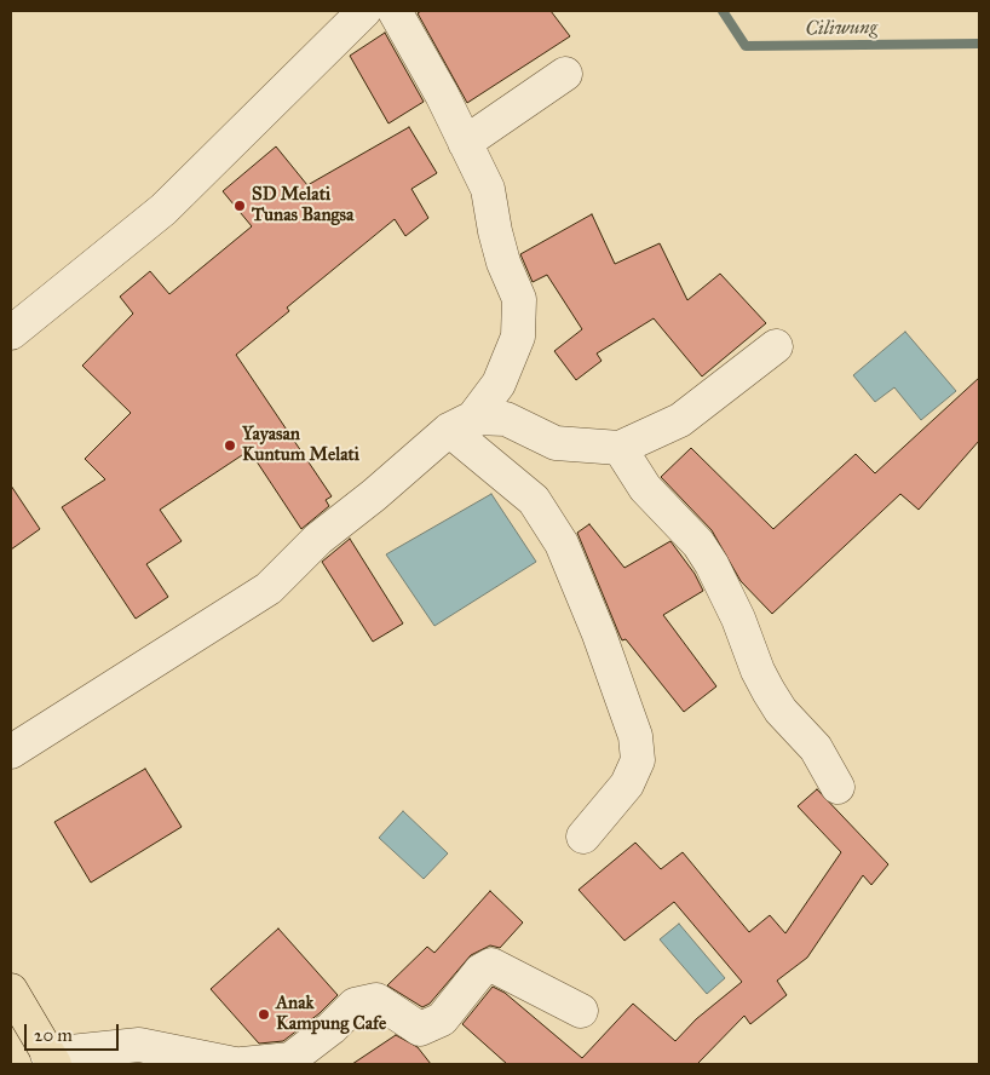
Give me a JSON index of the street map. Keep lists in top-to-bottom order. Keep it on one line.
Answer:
{"water":["Ciliwung"],"places":["SD Melati Tunas Bangsa","Yayasan Kuntum Melati","Anak Kampung Cafe"],"scale_bar":"20 m"}
